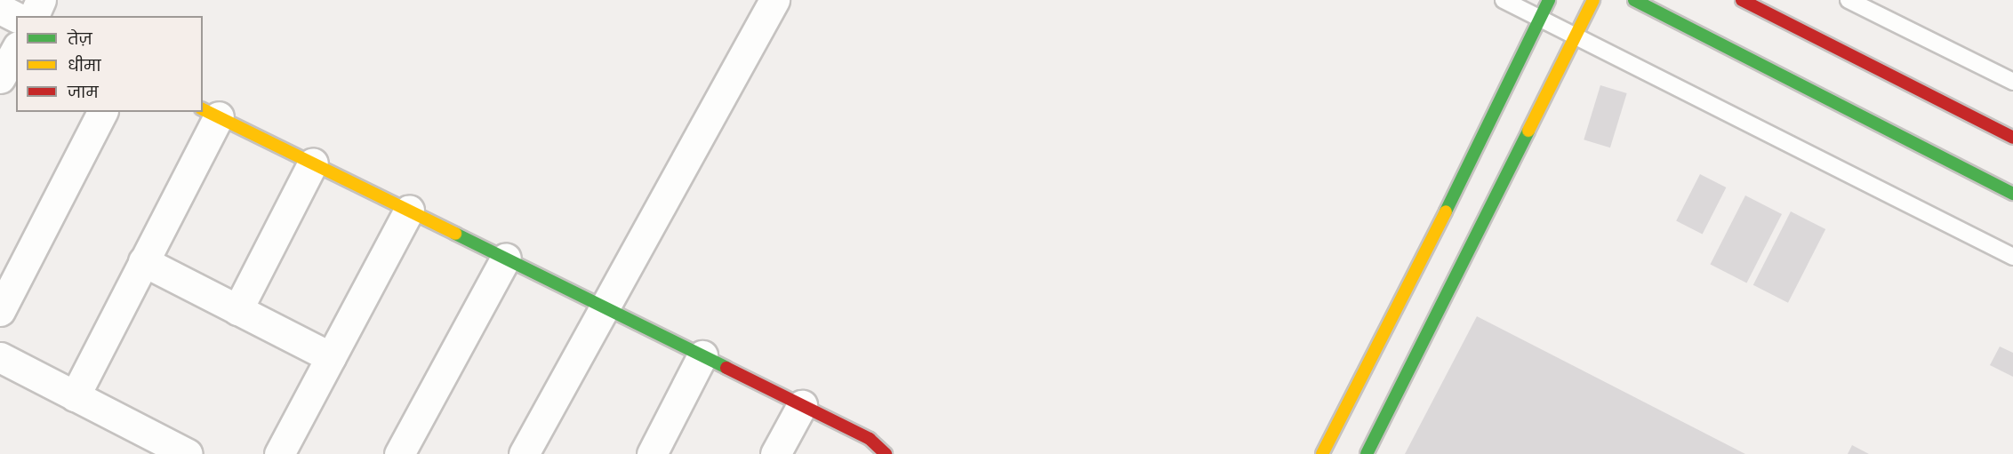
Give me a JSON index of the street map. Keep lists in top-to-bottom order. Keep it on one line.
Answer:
{"legend":["तेज़","धीमा","जाम"]}
